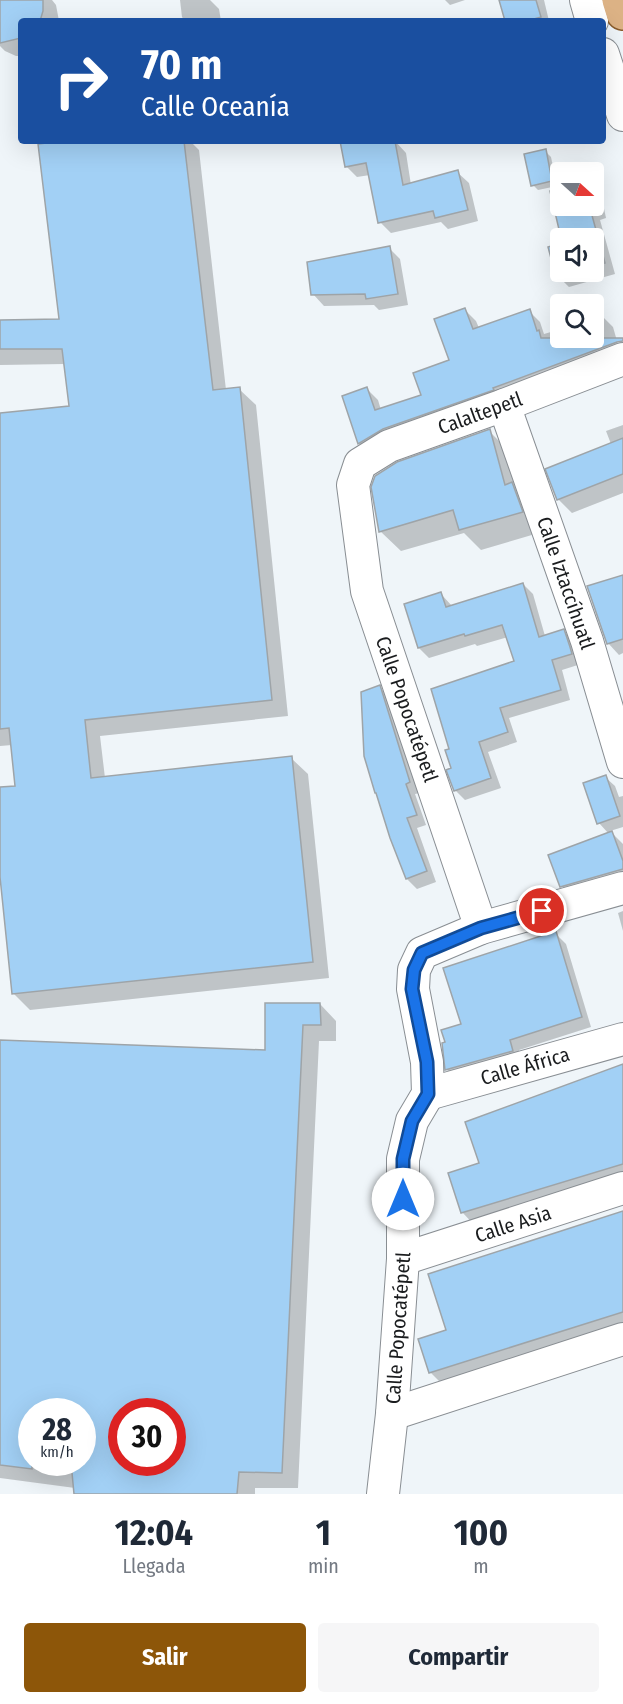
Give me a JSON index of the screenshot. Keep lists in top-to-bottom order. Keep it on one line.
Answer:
{"streets":{"street":["Calaltepetl","Calle Iztaccíhuatl","Calle Popocatépetl","Calle África","Calle Asia"]},"crossings":[["Calaltepetl","Calle Iztaccíhuatl"],["Calaltepetl","Calle Popocatépetl"],["Calle Popocatépetl","Calle África"],["Calle Popocatépetl","Calle Asia"]],"north":"right","page":{"turn":["70 m","Calle Oceanía"],"speed":"28 km/h","limit":"30","eta":["12:04","Llegada","1","min","100","m"],"buttons":["Salir","Compartir"]}}
